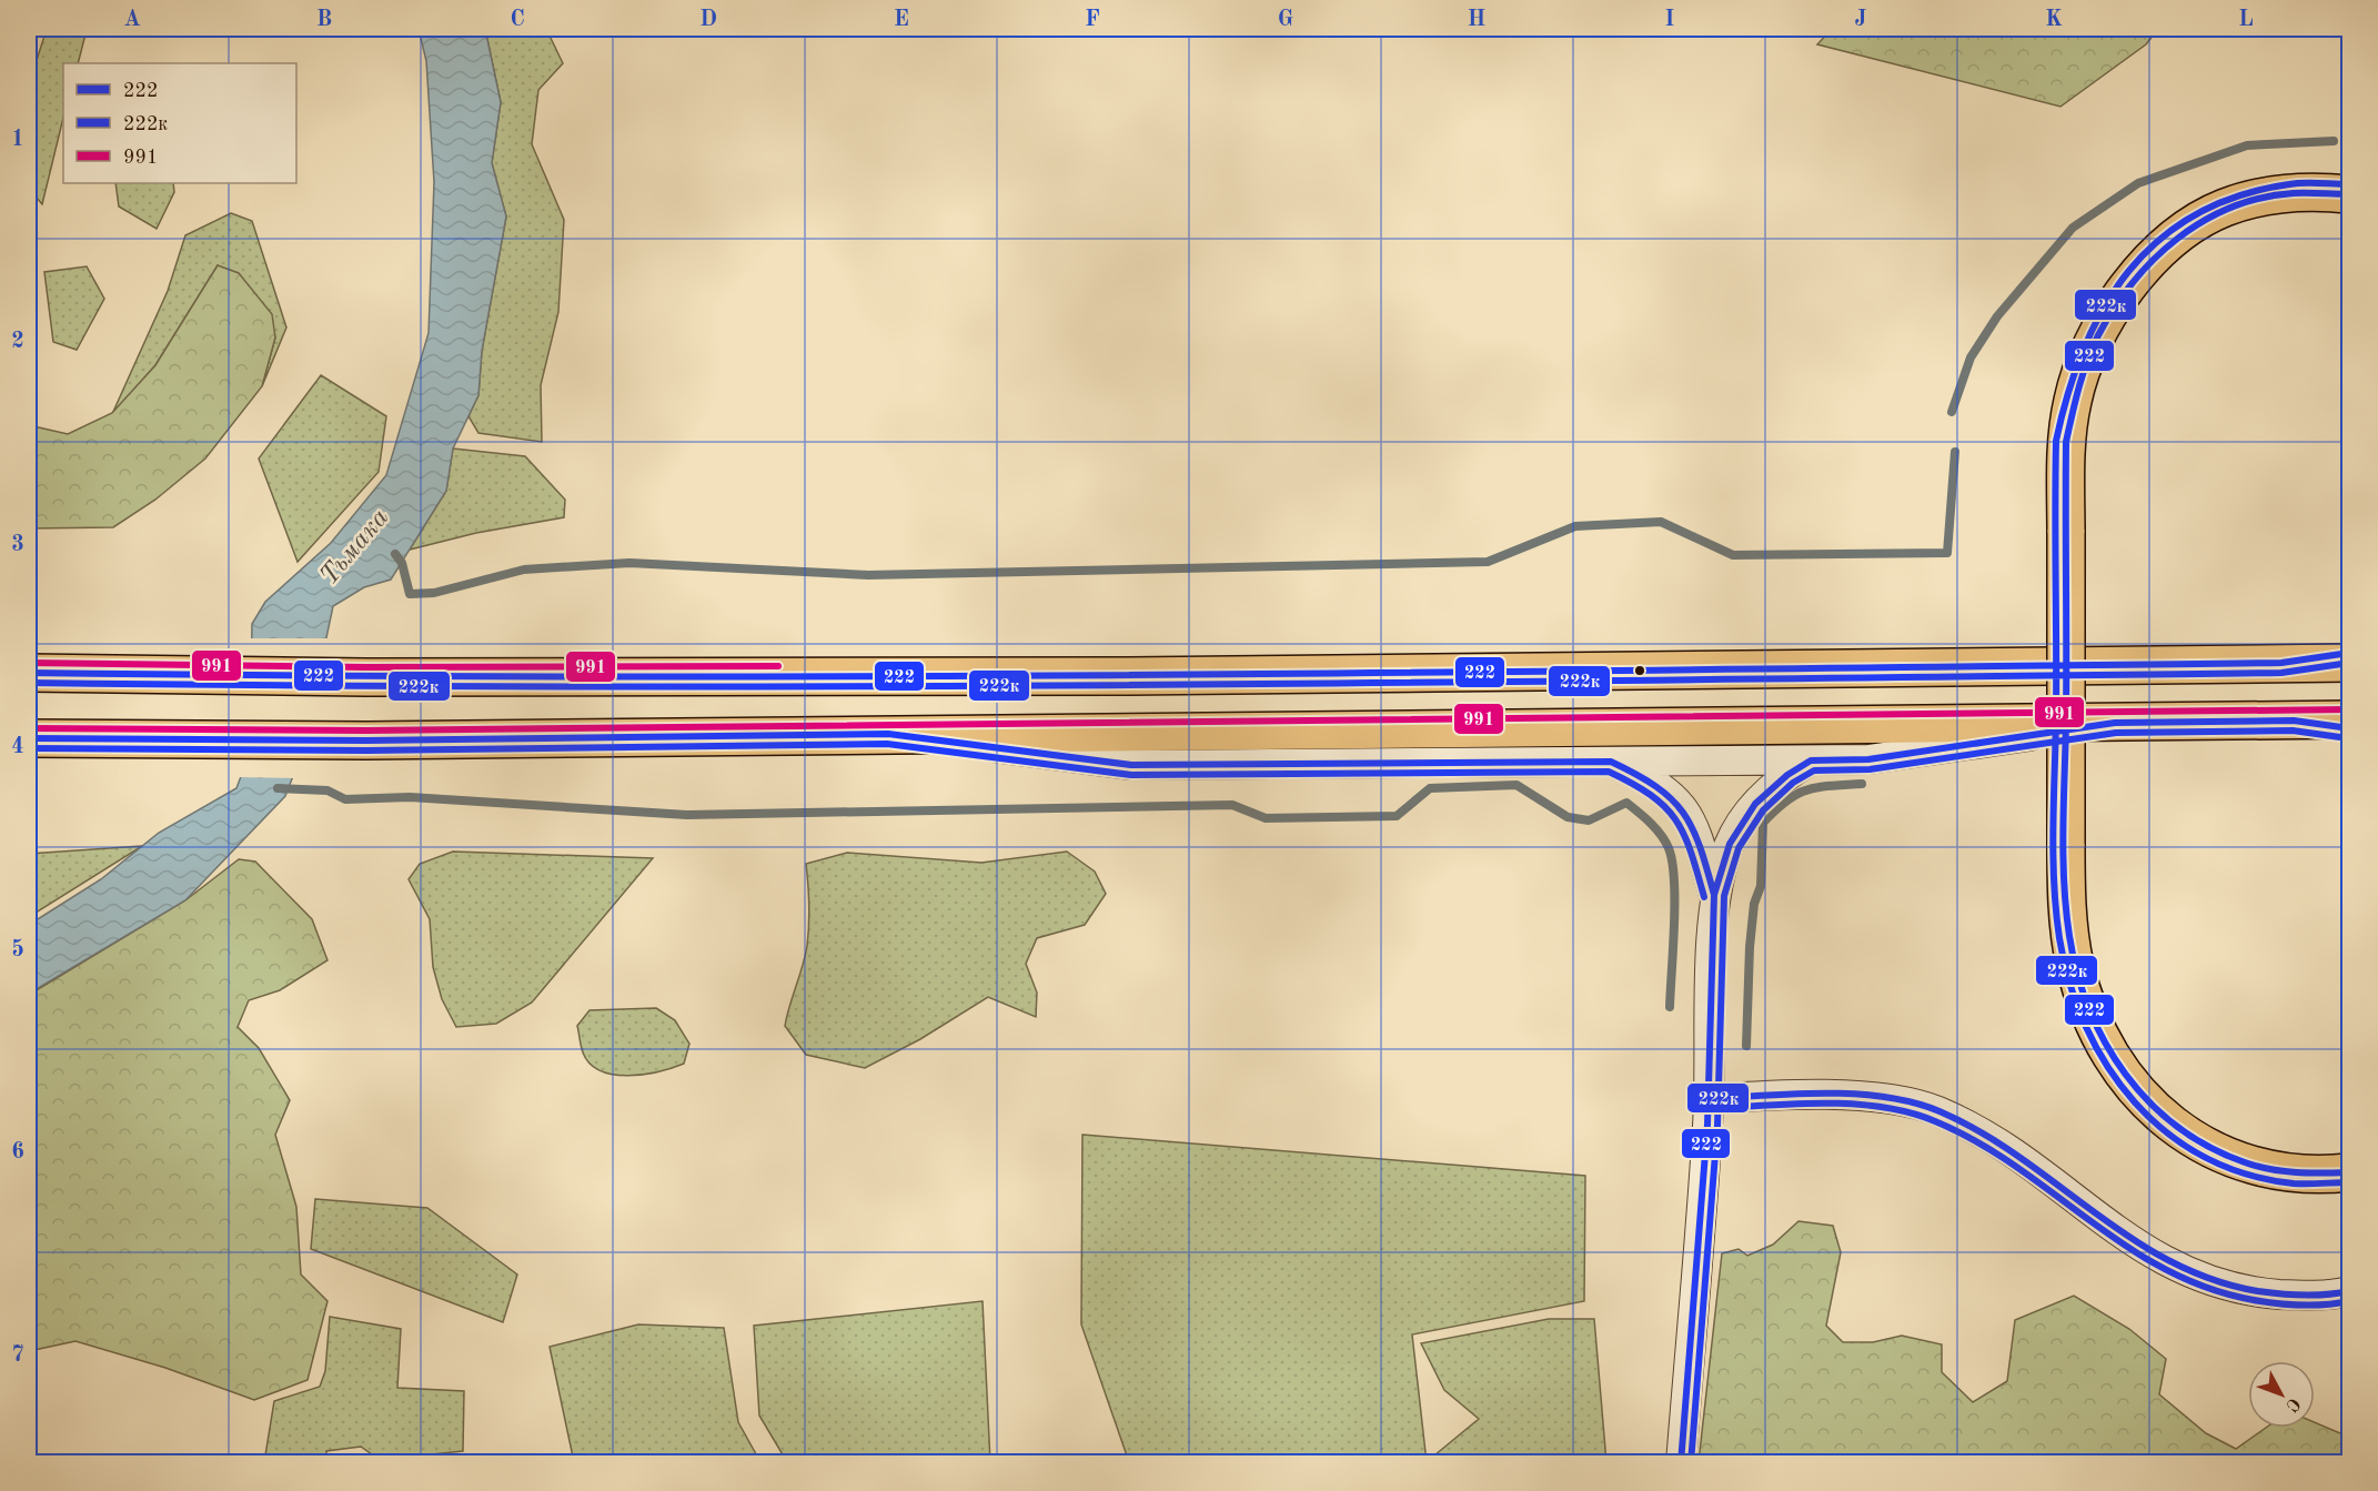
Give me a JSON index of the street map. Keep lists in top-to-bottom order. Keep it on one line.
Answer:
{"water":["Тьмака"],"lines":["transit line 222к","transit line 222","transit line 991"],"legend":["222","222к","991"],"north":"bottom right","grid":{"columns":["A","B","C","D","E","F","G","H","I","J","K","L"],"rows":["1","2","3","4","5","6","7"]}}
